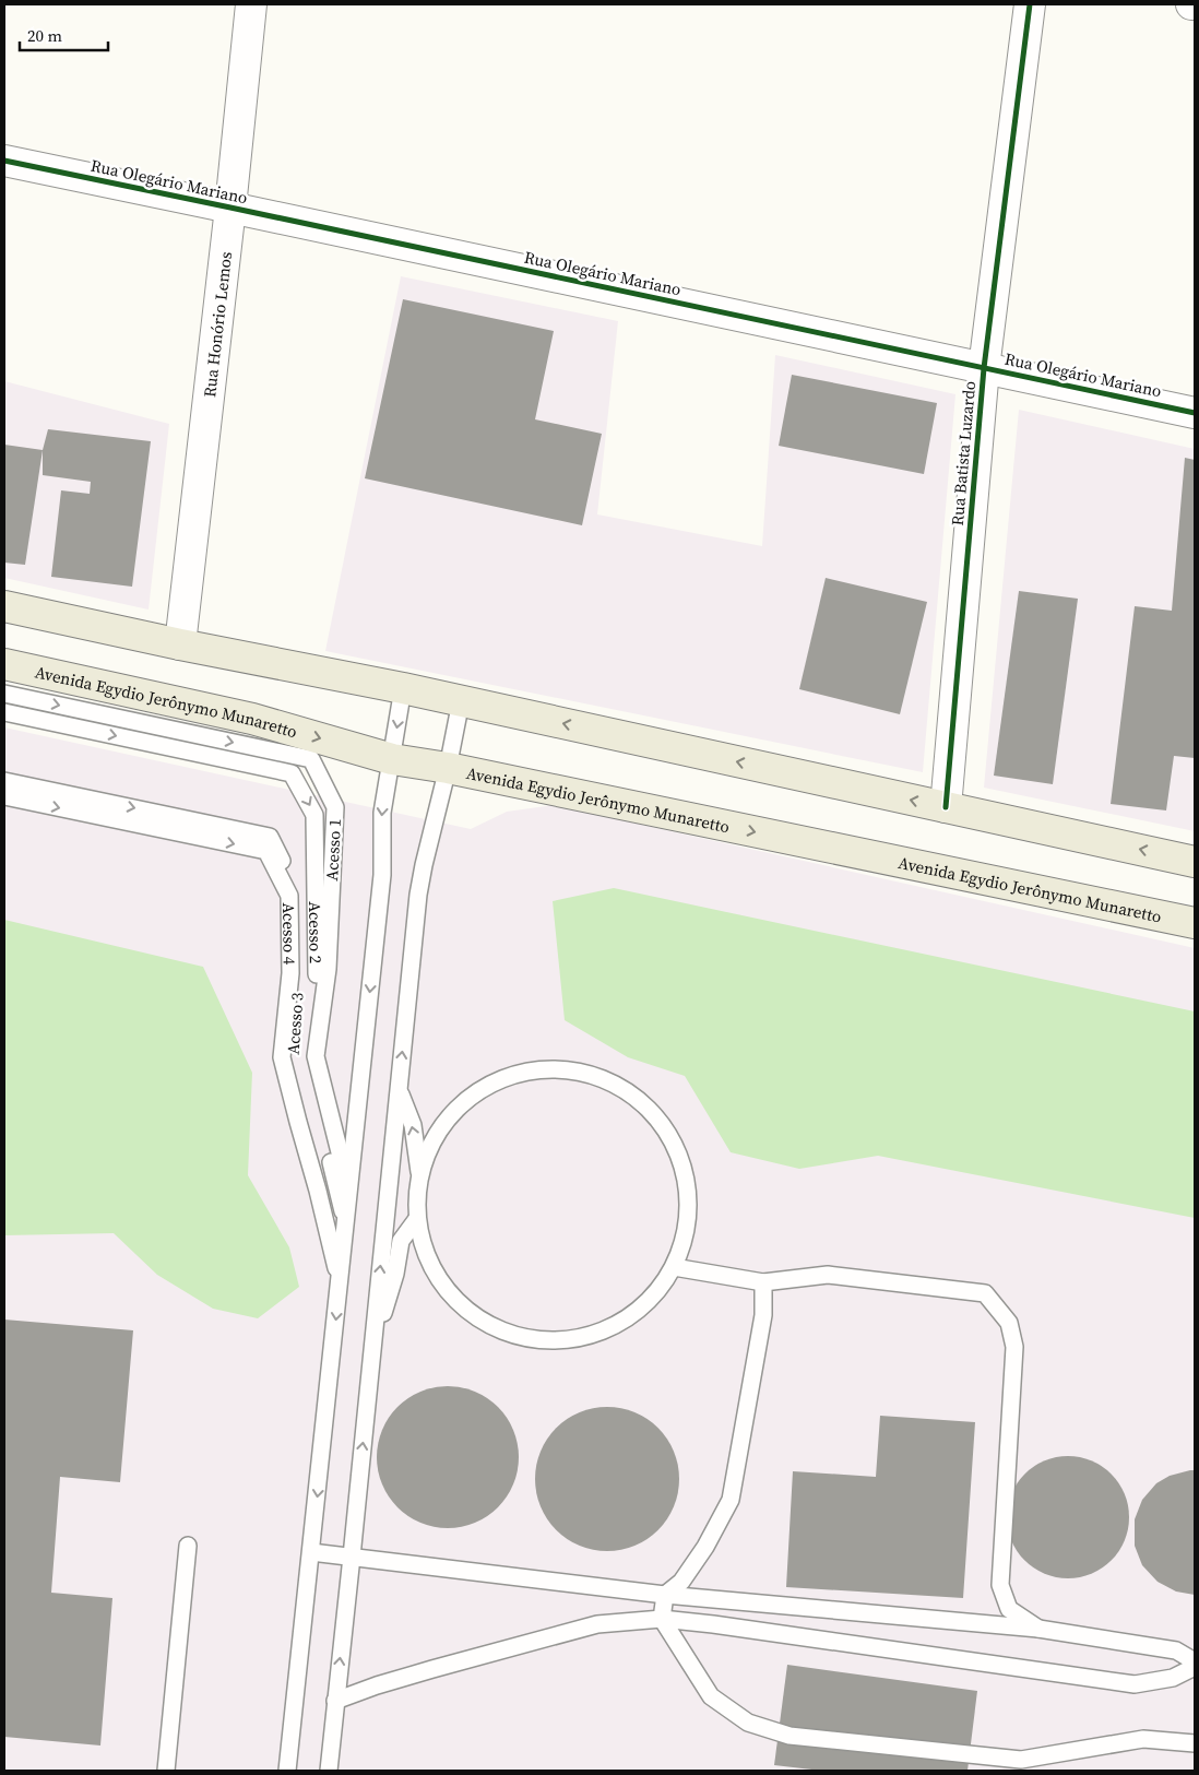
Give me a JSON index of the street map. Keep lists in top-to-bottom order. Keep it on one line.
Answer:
{"streets":{"main road":["Avenida Egydio Jerônymo Munaretto"],"street":["Rua Olegário Mariano","Rua Honório Lemos","Rua Batista Luzardo"],"lane":["Acesso 1","Acesso 2","Acesso 4","Acesso 3"]},"crossings":[["Rua Olegário Mariano","Rua Honório Lemos"],["Rua Olegário Mariano","Rua Batista Luzardo"]],"one_way":["Acesso 1","Acesso 2","Acesso 4","Acesso 3"],"scale_bar":"20 m"}
